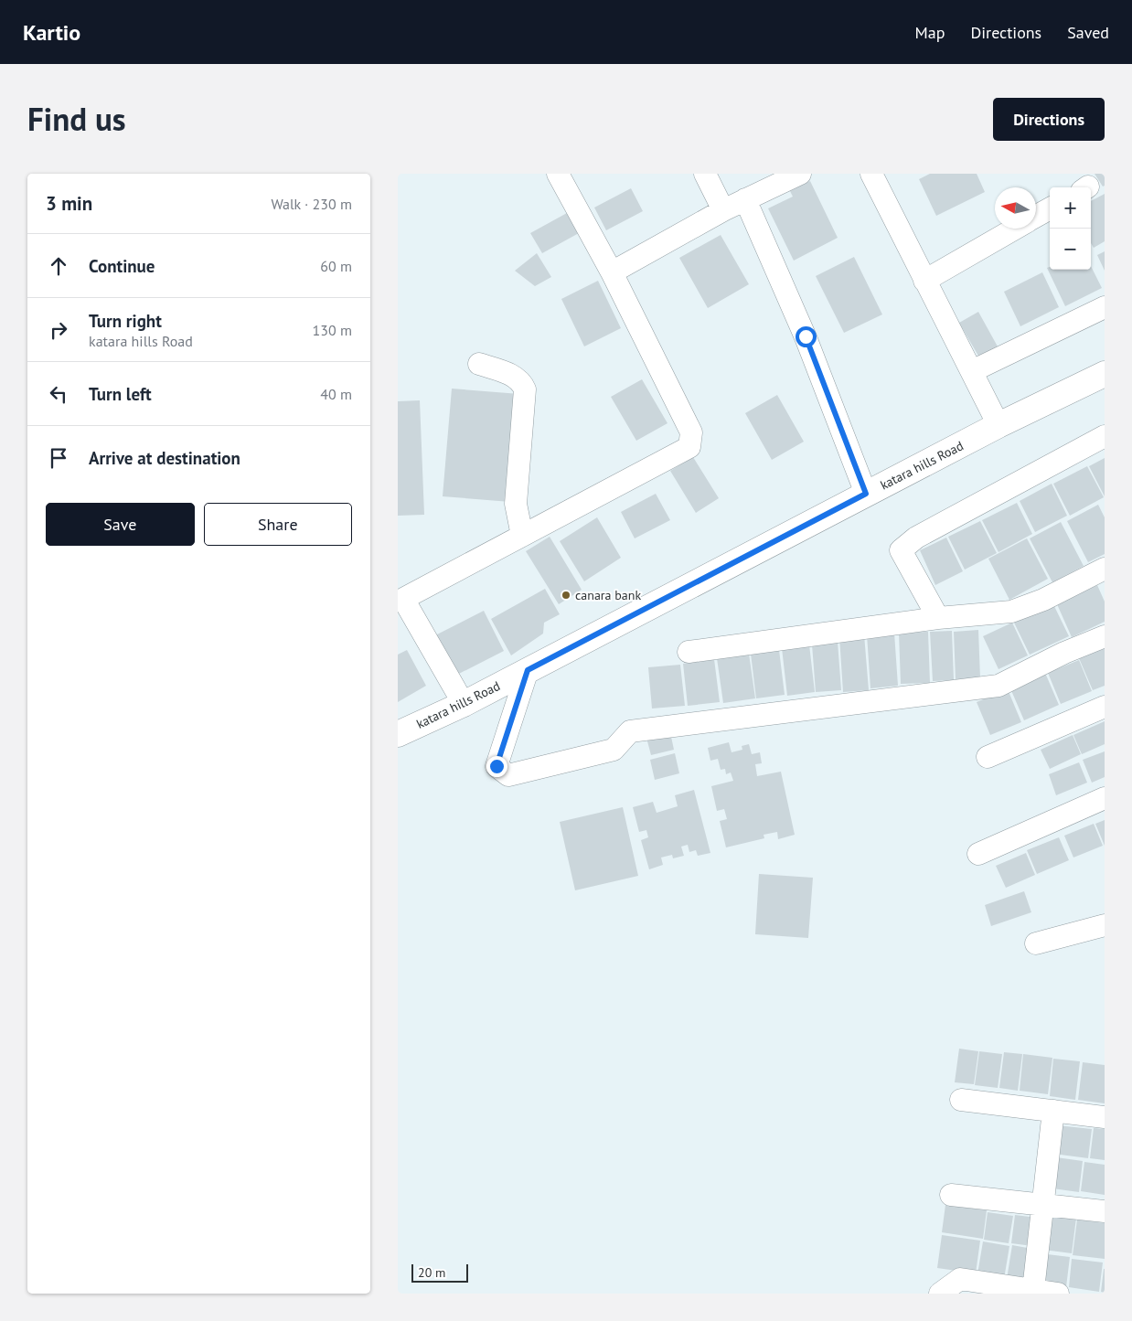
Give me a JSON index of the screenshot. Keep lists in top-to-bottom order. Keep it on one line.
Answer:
{"streets":{"main road":["katara hills Road"]},"places":["canara bank"],"scale_bar":"20 m","north":"left","page":{"header":"Kartio","nav":["Map","Directions","Saved"],"title":"Find us","buttons":["Directions",["Save","Share"]],"heading":["3 min","Walk · 230 m"],"map_buttons":["+","−"],"list":[["Continue","60 m"],["Turn right","katara hills Road","130 m"],["Turn left","40 m"],"Arrive at destination"],"scale":"20 m"}}
